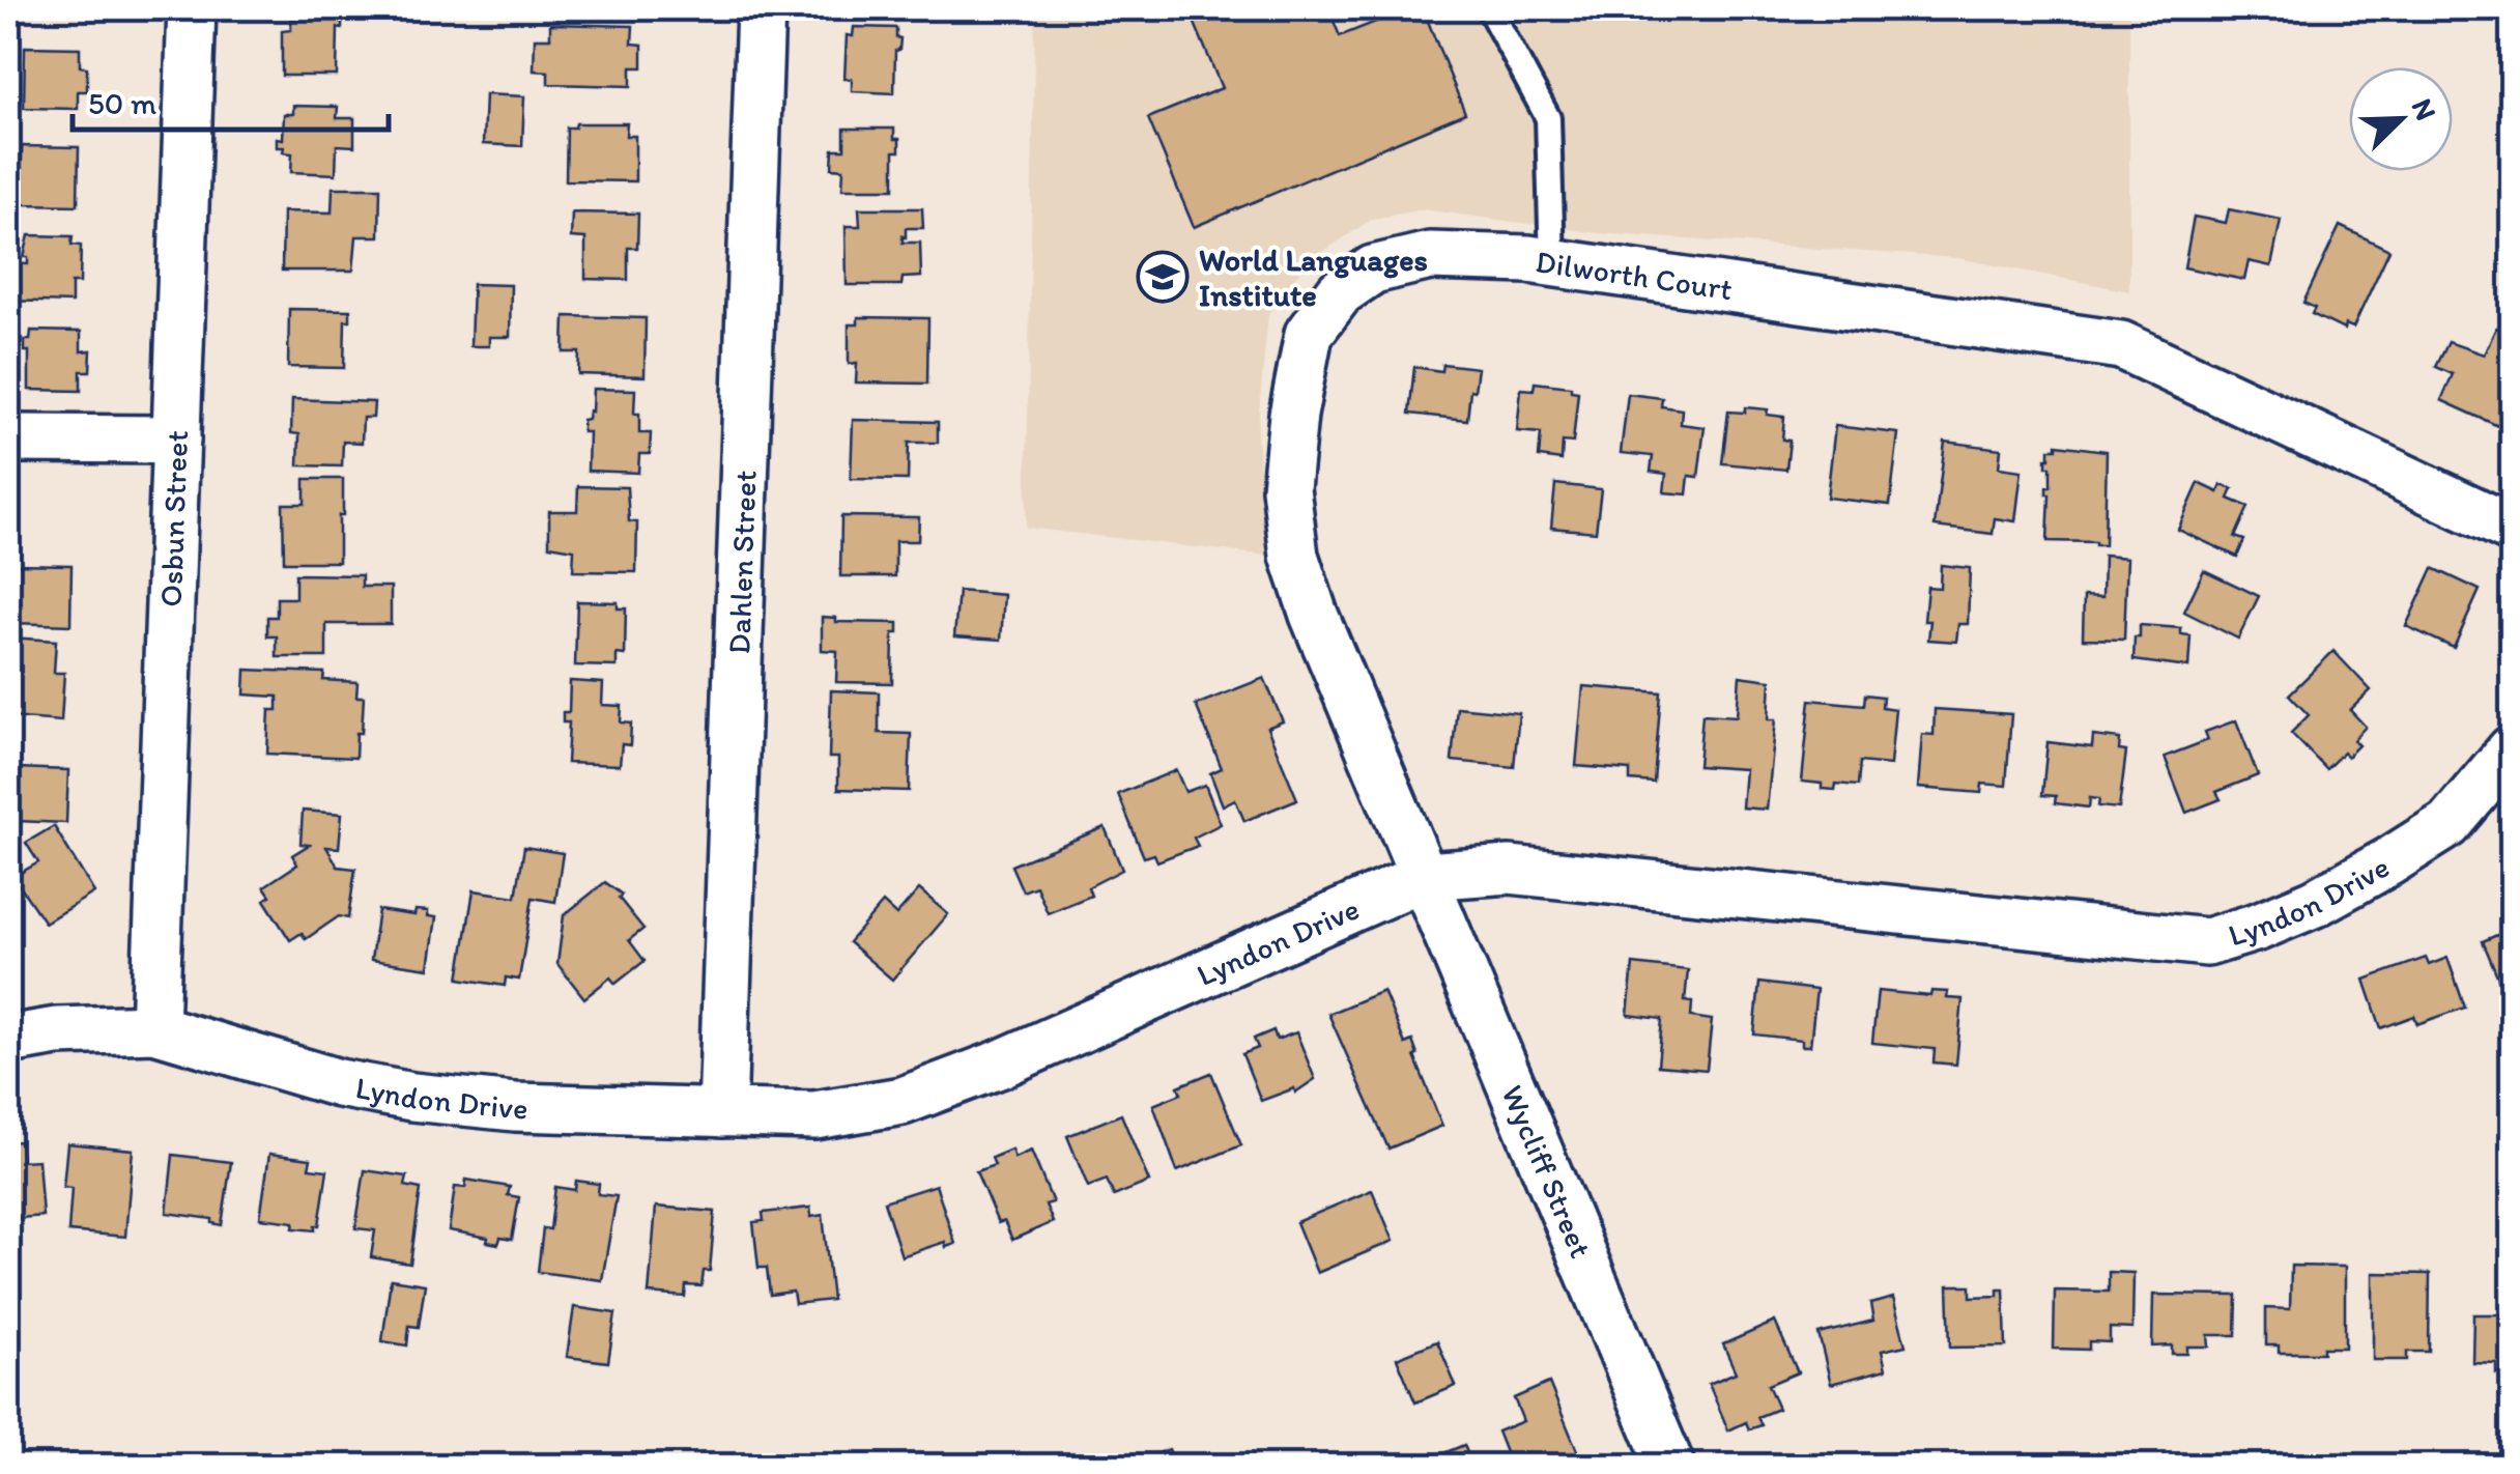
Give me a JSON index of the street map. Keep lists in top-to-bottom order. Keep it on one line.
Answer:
{"streets":{"street":["Dilworth Court","Osbun Street","Dahlen Street","Lyndon Drive","Wycliff Street"]},"crossings":[["Dilworth Court","Lyndon Drive"],["Dilworth Court","Wycliff Street"],["Osbun Street","Lyndon Drive"],["Dahlen Street","Lyndon Drive"],["Lyndon Drive","Wycliff Street"]],"places":{"school or university":["World Languages Institute"]},"scale_bar":"50 m","north":"top right"}
